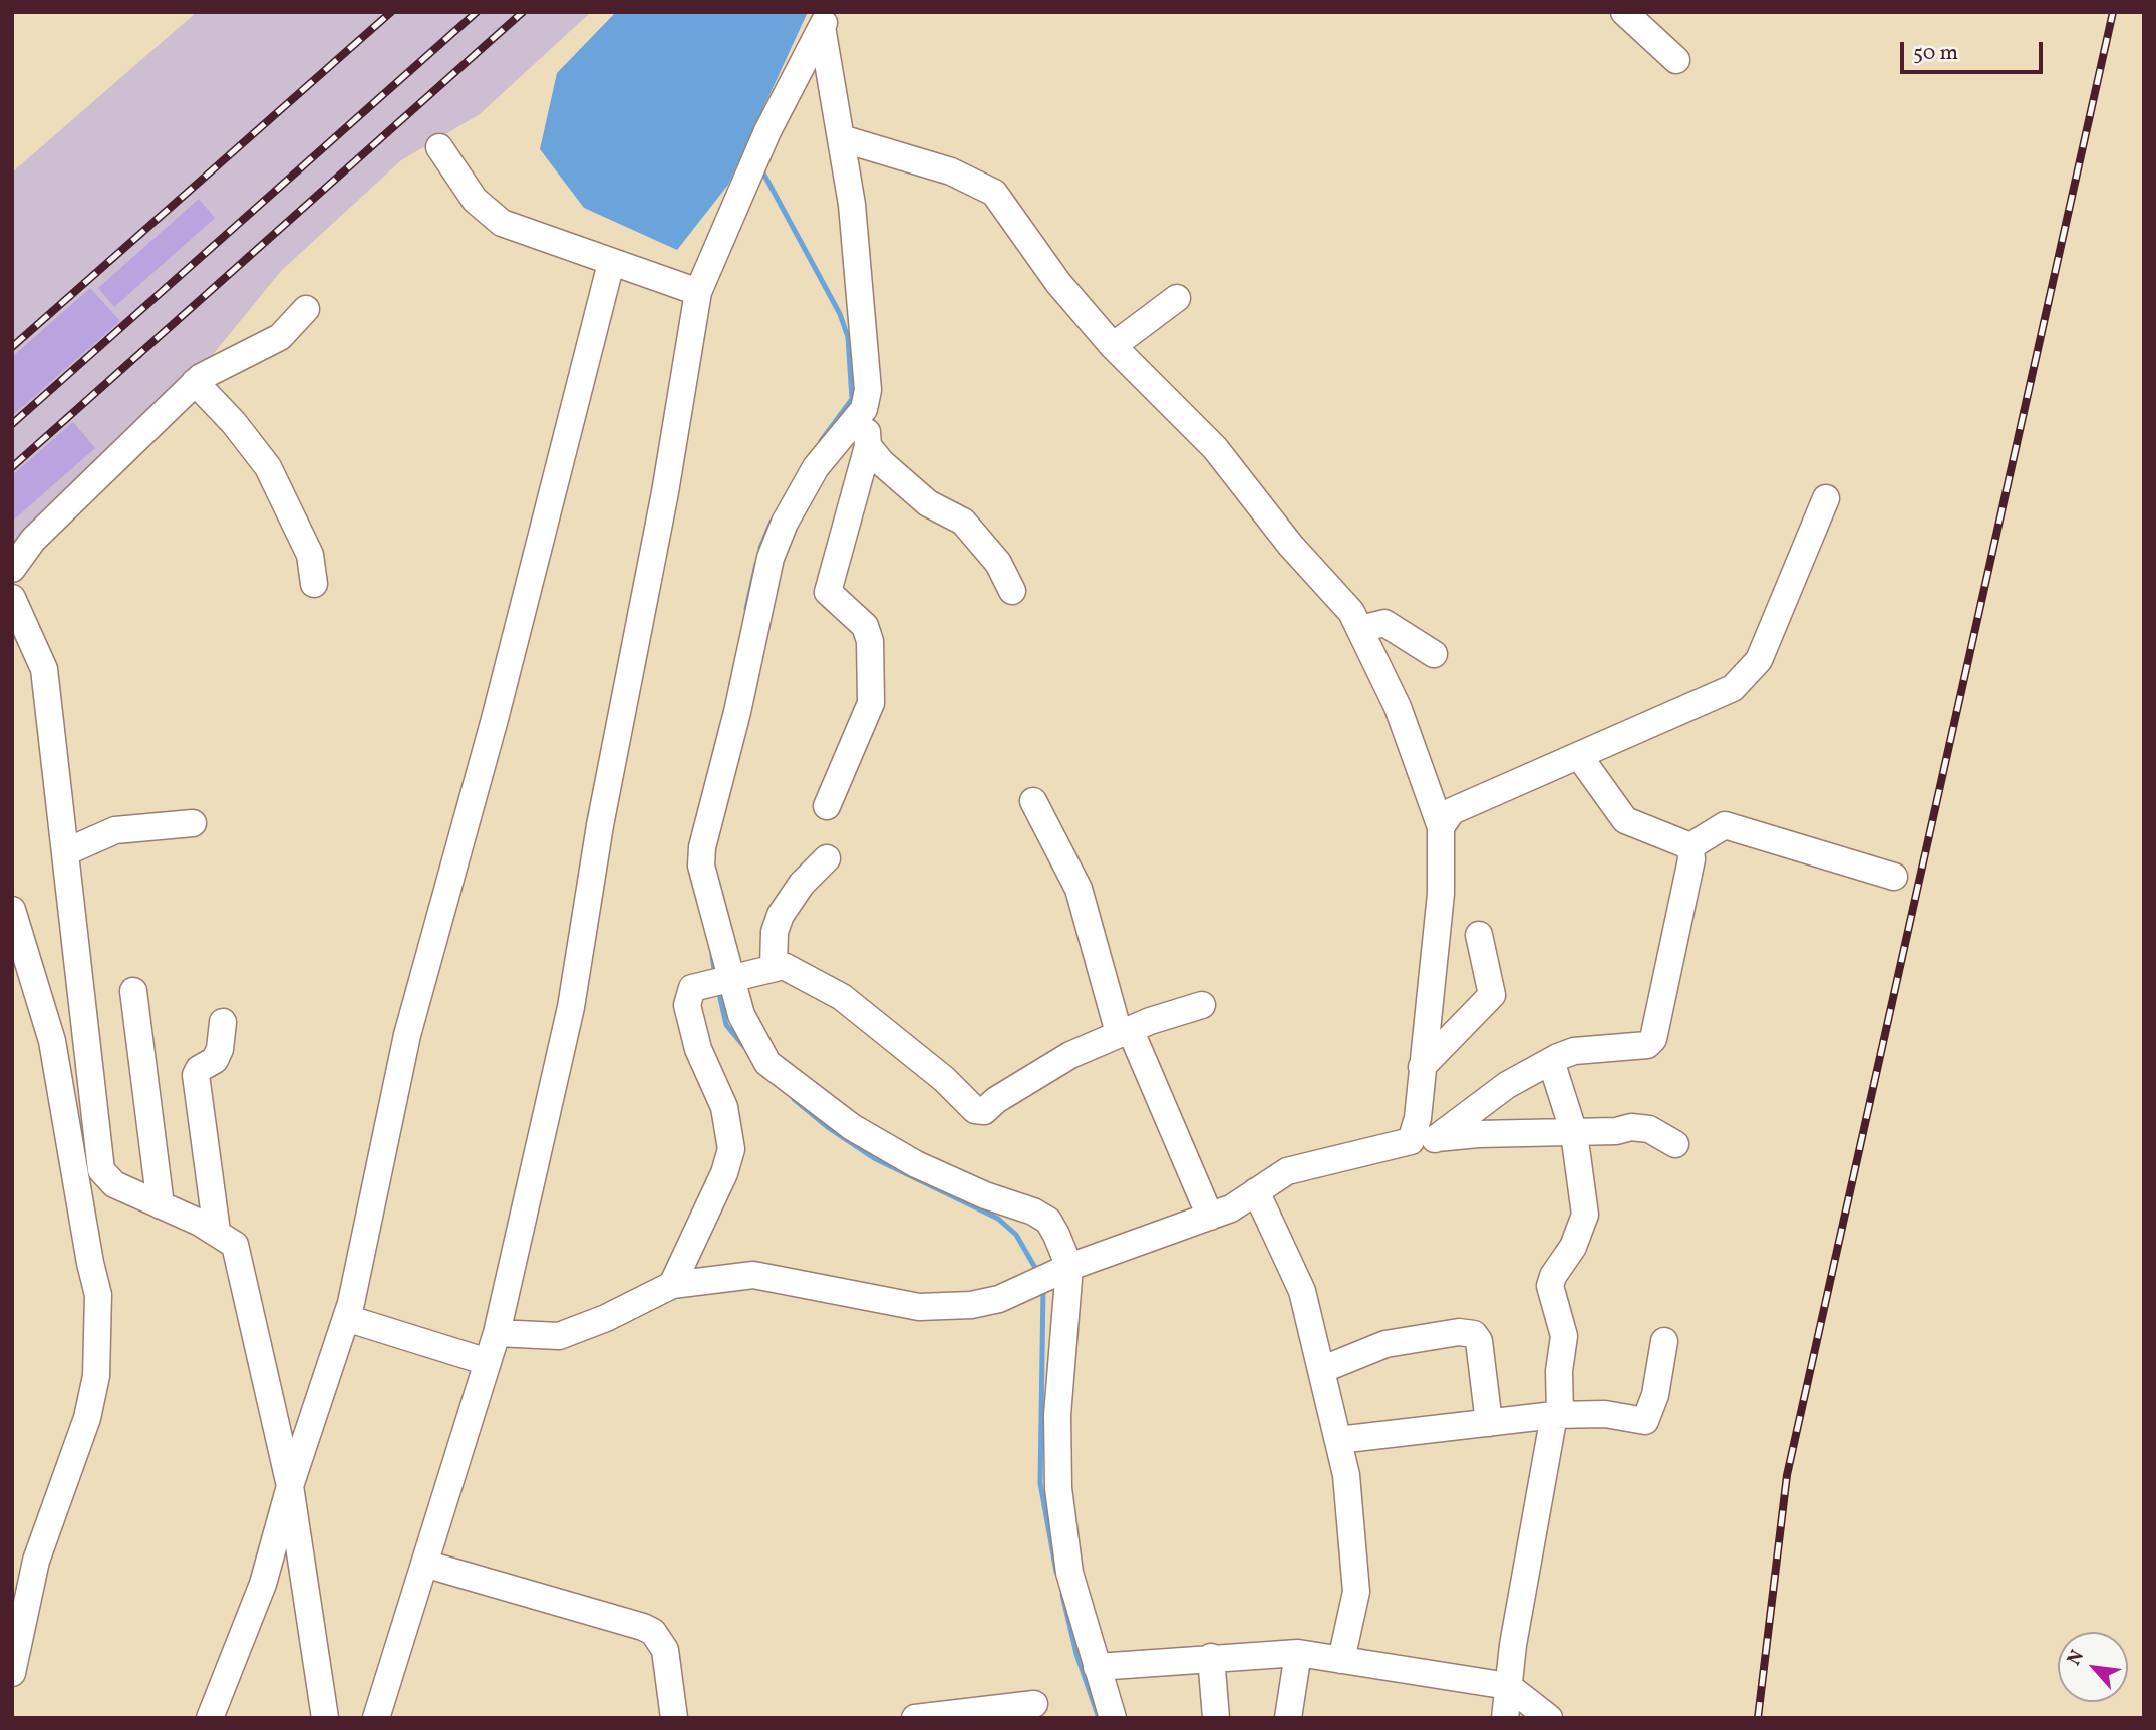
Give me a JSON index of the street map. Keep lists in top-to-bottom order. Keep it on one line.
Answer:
{"scale_bar":"50 m","north":"top left"}
